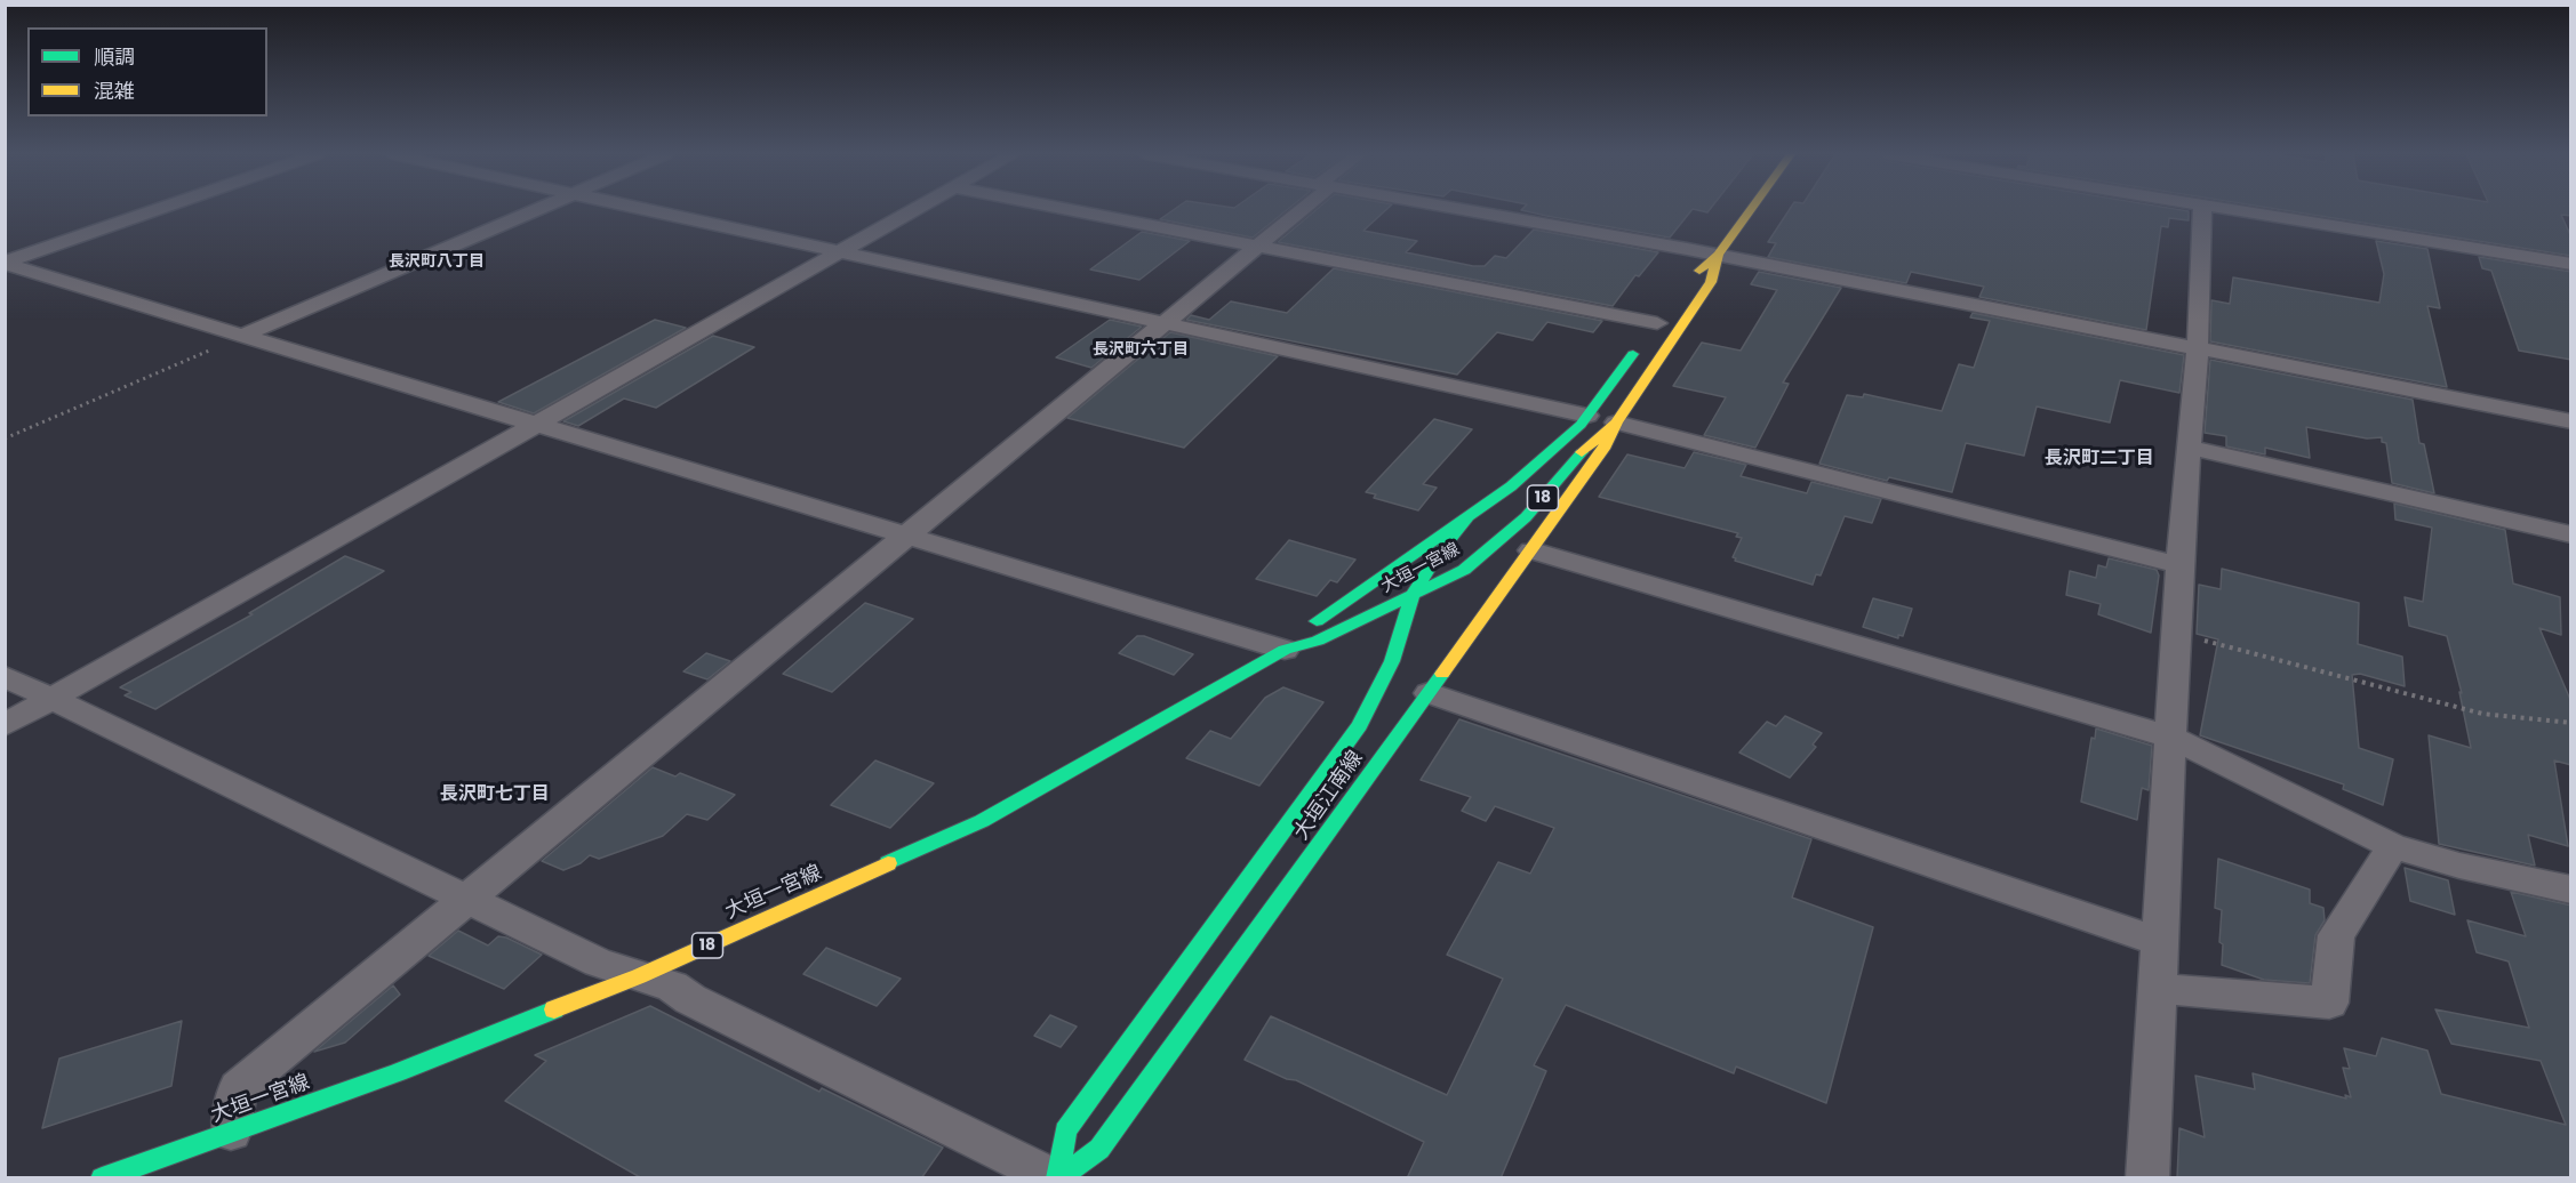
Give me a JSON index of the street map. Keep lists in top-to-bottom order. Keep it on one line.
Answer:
{"streets":{"main road":["18","大垣一宮線","大垣江南線"]},"crossings":[["大垣一宮線","大垣江南線"]],"districts":["長沢町八丁目","長沢町六丁目","長沢町二丁目","長沢町七丁目"],"legend":["順調","混雑"]}
